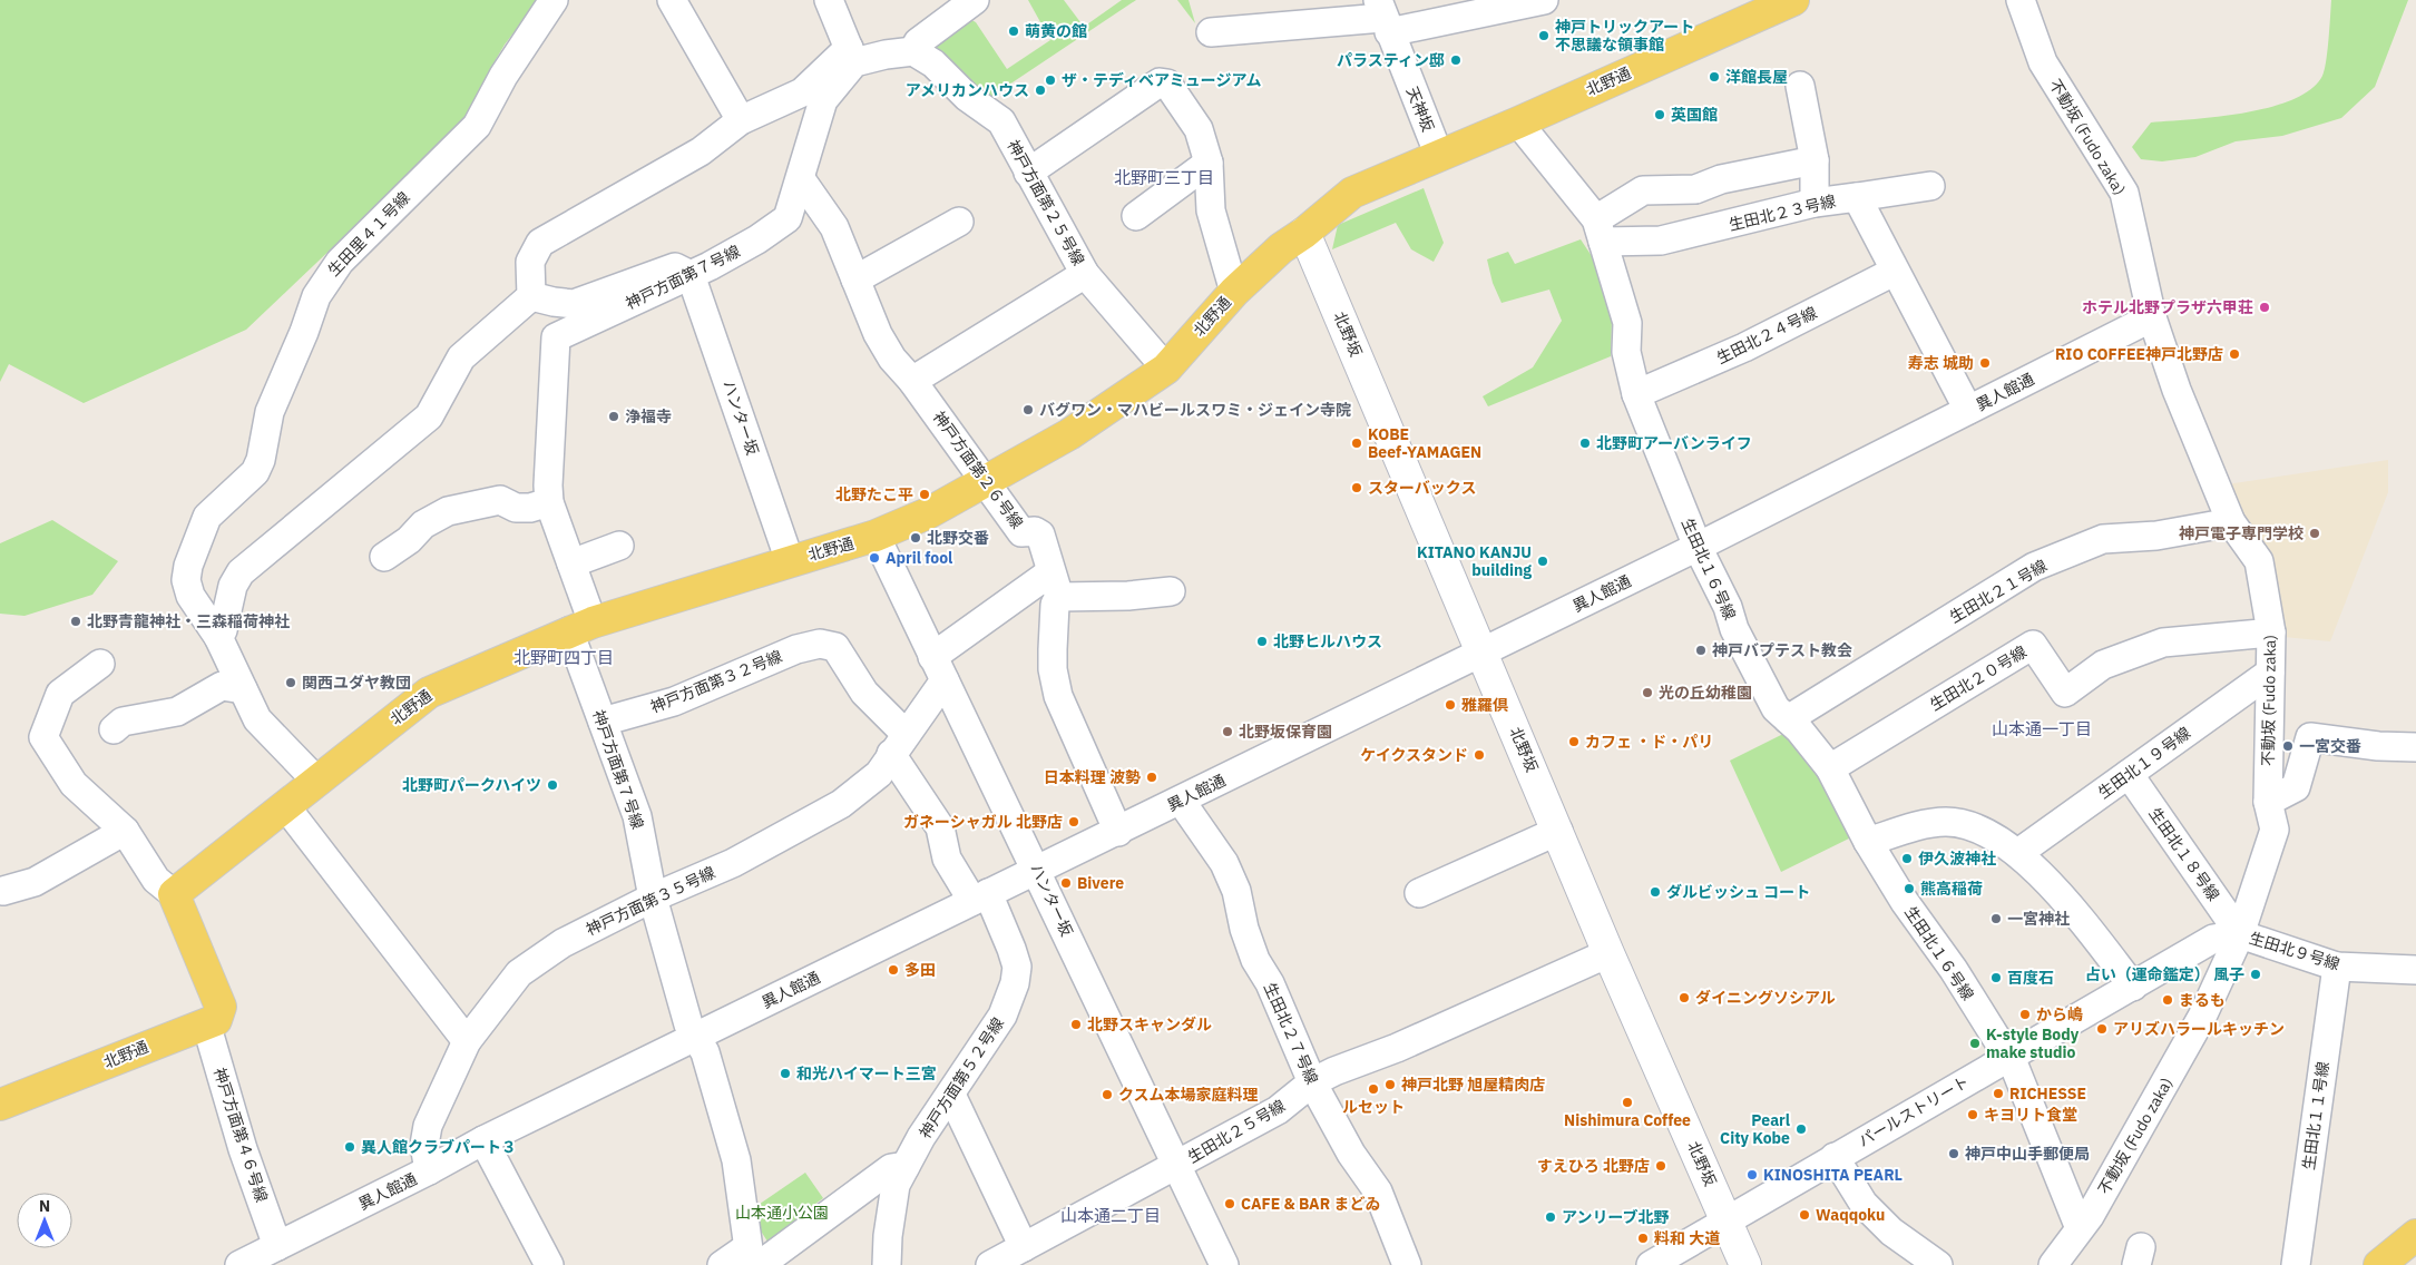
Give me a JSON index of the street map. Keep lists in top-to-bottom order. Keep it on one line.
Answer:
{"streets":{"main road":["北野通"],"street":["天神坂","不動坂 (Fudo zaka)","神戸方面第２５号線","生田北２３号線","生田里４１号線","神戸方面第７号線","北野坂","生田北２４号線","異人館通","ハンター坂","神戸方面第２６号線","生田北１６号線","生田北２１号線","生田北２０号線","神戸方面第３２号線","生田北１９号線","生田北１８号線","神戸方面第３５号線","生田北９号線","生田北２７号線","神戸方面第５２号線","パールストリート","生田北１１号線","生田北２５号線","神戸方面第４６号線"]},"crossings":[["北野通","天神坂"],["北野通","神戸方面第２５号線"],["北野通","神戸方面第７号線"],["北野通","北野坂"],["北野通","ハンター坂"],["北野通","神戸方面第２６号線"],["北野通","生田北１６号線"],["北野通","神戸方面第４６号線"],["不動坂 (Fudo zaka)","異人館通"],["不動坂 (Fudo zaka)","生田北１６号線"],["不動坂 (Fudo zaka)","生田北２１号線"],["不動坂 (Fudo zaka)","生田北２０号線"],["不動坂 (Fudo zaka)","生田北１９号線"],["不動坂 (Fudo zaka)","生田北１８号線"],["不動坂 (Fudo zaka)","生田北９号線"],["不動坂 (Fudo zaka)","パールストリート"],["生田北２３号線","生田北２４号線"],["生田北２３号線","異人館通"],["生田北２３号線","生田北１６号線"],["神戸方面第７号線","異人館通"],["神戸方面第７号線","ハンター坂"],["神戸方面第７号線","神戸方面第２６号線"],["神戸方面第７号線","神戸方面第３２号線"],["神戸方面第７号線","神戸方面第３５号線"],["北野坂","異人館通"],["北野坂","パールストリート"],["北野坂","生田北２５号線"],["生田北２４号線","生田北１６号線"],["異人館通","ハンター坂"],["異人館通","神戸方面第２６号線"],["異人館通","生田北１６号線"],["異人館通","神戸方面第３５号線"],["異人館通","生田北２７号線"],["異人館通","神戸方面第５２号線"],["異人館通","神戸方面第４６号線"],["ハンター坂","神戸方面第３５号線"],["ハンター坂","生田北２５号線"],["神戸方面第２６号線","神戸方面第３５号線"],["生田北１６号線","生田北２１号線"],["生田北１６号線","生田北２０号線"],["生田北１６号線","パールストリート"],["神戸方面第３２号線","神戸方面第３５号線"],["神戸方面第３２号線","神戸方面第５２号線"],["生田北１９号線","生田北１８号線"],["生田北１８号線","生田北９号線"],["生田北１８号線","パールストリート"],["神戸方面第３５号線","神戸方面第５２号線"],["生田北９号線","パールストリート"],["生田北９号線","生田北１１号線"],["生田北２７号線","生田北２５号線"]],"districts":["北野町三丁目","北野町四丁目","山本通一丁目","山本通二丁目"],"parks":["山本通小公園"],"places":["萌黄の館","神戸トリックアート 不思議な領事館","パラスティン邸","洋館長屋","ザ・テディベアミュージアム","アメリカンハウス","英国館","ホテル北野プラザ六甲荘","RIO COFFEE神戸北野店","寿志 城助","バグワン・マハビールスワミ・ジェイン寺院","浄福寺","KOBE Beef-YAMAGEN","北野町アーバンライフ","スターバックス","北野たこ平","神戸電子専門学校","北野交番","April fool","KITANO KANJU building","北野青龍神社・三森稲荷神社","北野ヒルハウス","神戸バプテスト教会","関西ユダヤ教団","光の丘幼稚園","雅羅倶","北野坂保育園","カフェ ・ド・パリ","一宮交番","ケイクスタンド","日本料理 波勢","北野町パークハイツ","ガネーシャガル 北野店","伊久波神社","Bivere","熊高稲荷","ダルビッシュ コート","一宮神社","多田","占い（運命鑑定） 風子","百度石","ダイニングソシアル","まるも","から嶋","北野スキャンダル","アリズハラールキッチン","K-style Body make studio","和光ハイマート三宮","神戸北野 旭屋精肉店","ルセット","RICHESSE","クスム本場家庭料理","Nishimura Coffee","キヨリト食堂","Pearl City Kobe","異人館クラブパート３","神戸中山手郵便局","すえひろ 北野店","KINOSHITA PEARL","CAFE & BAR まどゐ","Waqqoku","アンリーブ北野","料和 大道"],"north":"top"}
